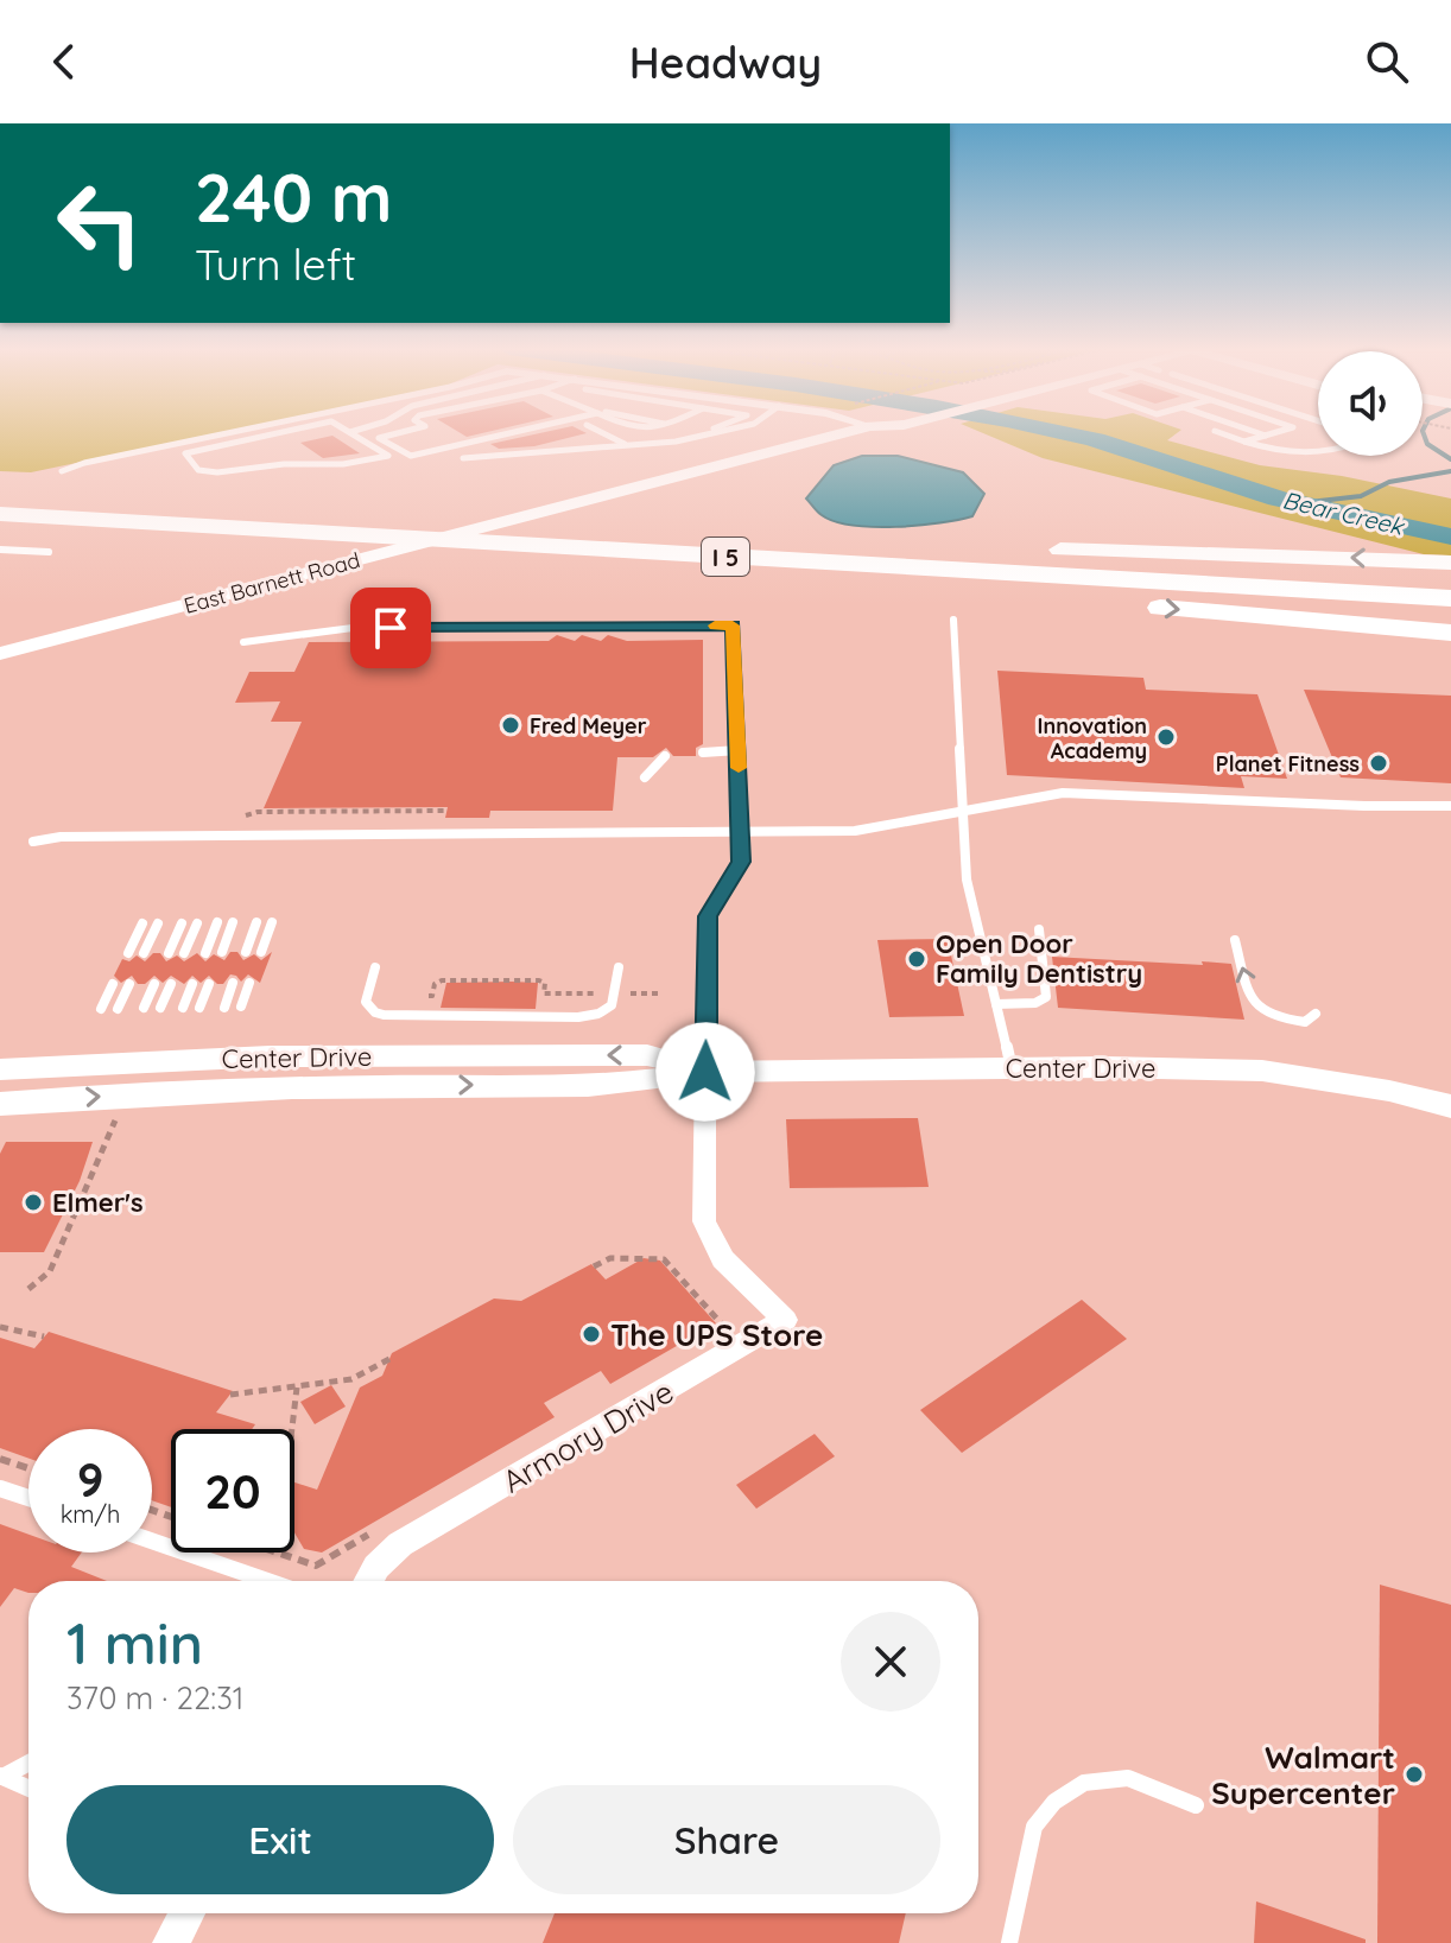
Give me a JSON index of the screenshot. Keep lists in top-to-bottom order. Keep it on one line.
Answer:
{"streets":{"highway":["I 5"],"main road":["East Barnett Road","Center Drive"],"street":["Armory Drive"]},"crossings":[["Center Drive","Armory Drive"]],"water":["Bear Creek"],"places":["Fred Meyer","Innovation Academy","Planet Fitness","Open Door Family Dentistry","Elmer's","The UPS Store","Walmart Supercenter"],"page":{"header":"Headway","turn":["240 m","Turn left"],"speed":"9 km/h","limit":"20","heading":["1 min","370 m · 22:31"],"buttons":["Exit","Share"]}}
